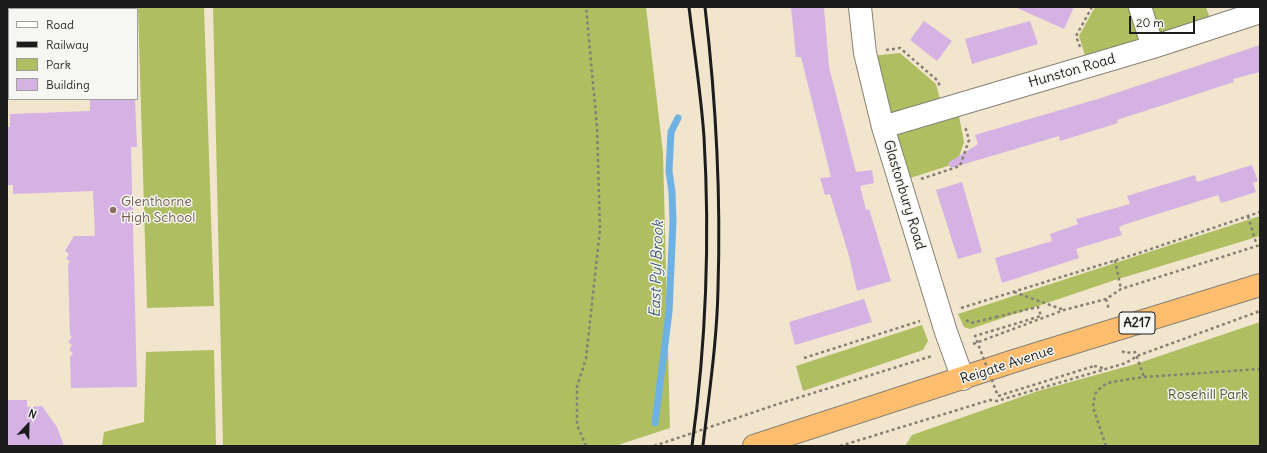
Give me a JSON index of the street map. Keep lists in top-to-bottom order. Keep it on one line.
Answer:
{"streets":{"highway":["A217","Reigate Avenue"],"street":["Hunston Road","Glastonbury Road"]},"crossings":[["Hunston Road","Glastonbury Road"],["Glastonbury Road","Reigate Avenue"]],"water":["East Pyl Brook"],"parks":["Rosehill Park"],"places":["Glenthorne High School"],"legend":["Road","Railway","Park","Building"],"scale_bar":"20 m","north":"top"}
